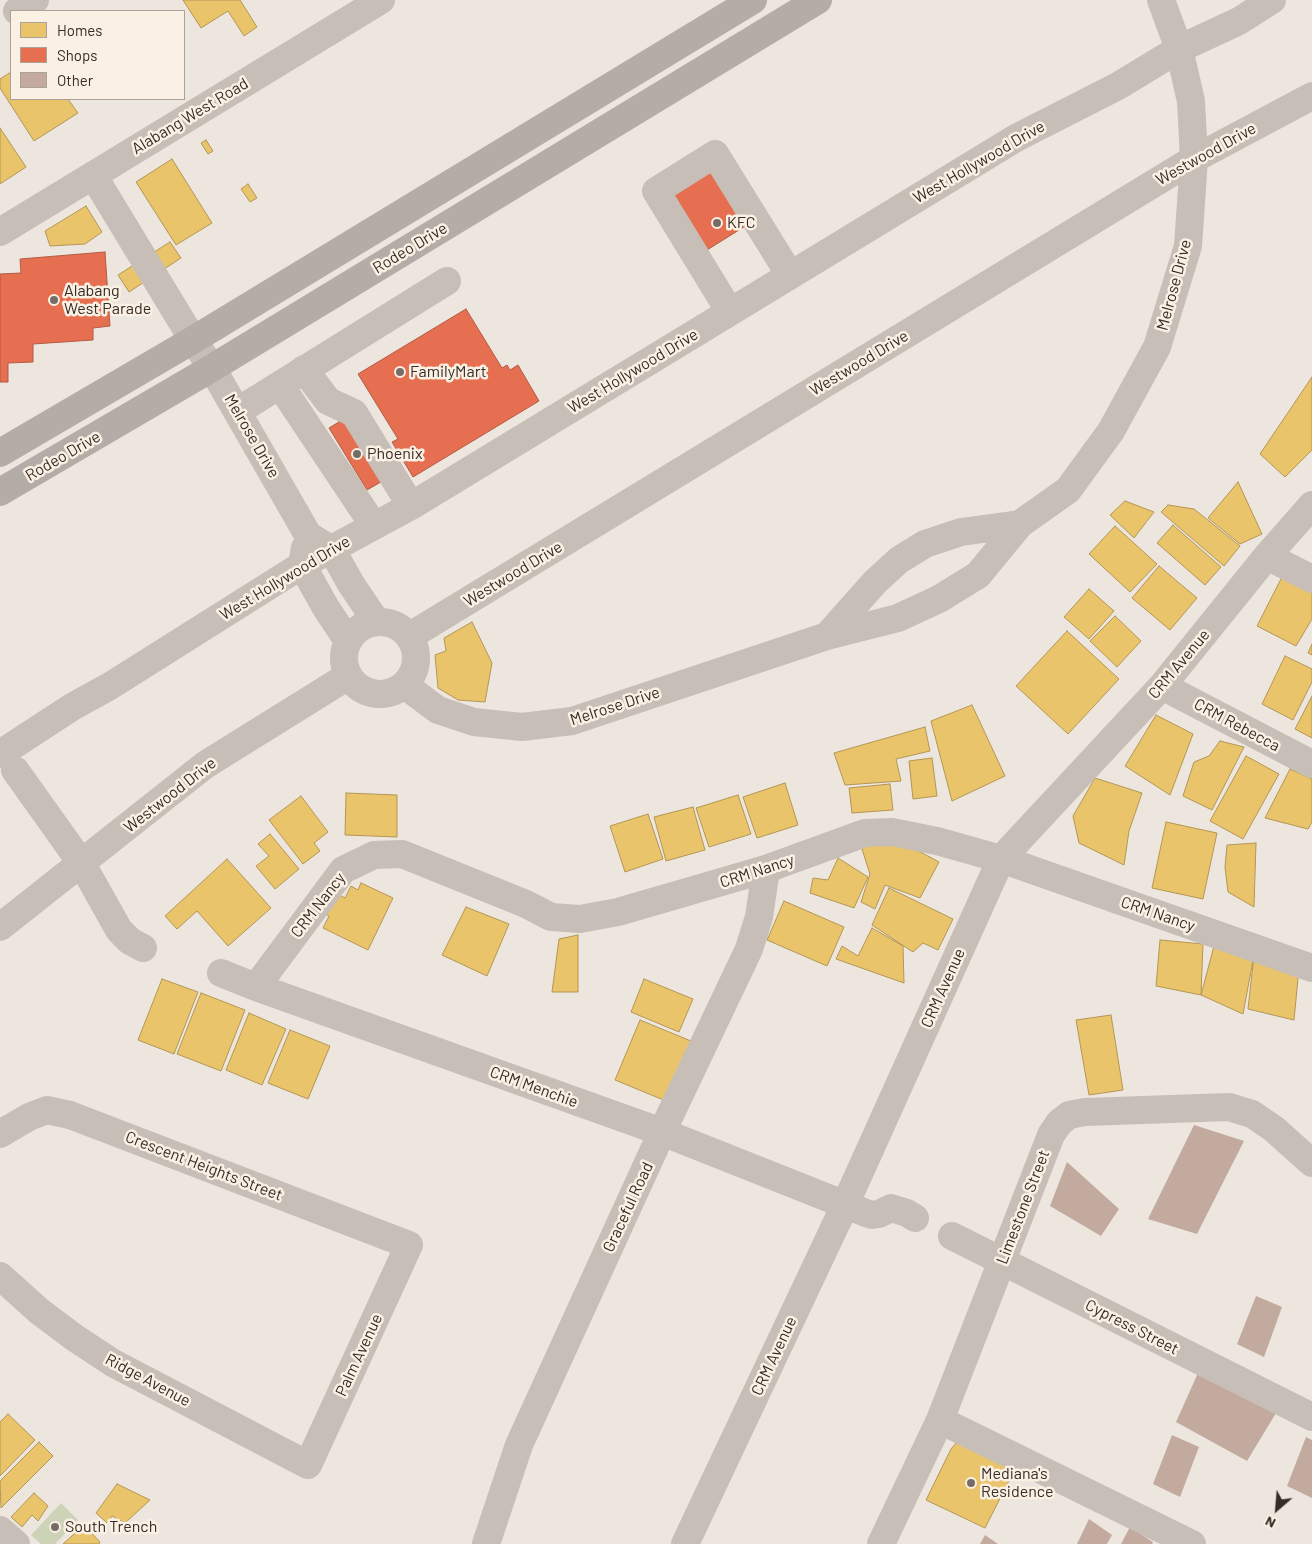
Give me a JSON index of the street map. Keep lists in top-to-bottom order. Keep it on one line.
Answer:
{"streets":{"main road":["Rodeo Drive"],"street":["Alabang West Road","Westwood Drive","West Hollywood Drive","Melrose Drive","CRM Avenue","CRM Rebecca","CRM Nancy","CRM Menchie","Crescent Heights Street","Graceful Road","Limestone Street","Cypress Street","Palm Avenue","Ridge Avenue"]},"crossings":[["Alabang West Road","Melrose Drive"],["Westwood Drive","Melrose Drive"],["West Hollywood Drive","Melrose Drive"],["Rodeo Drive","Melrose Drive"],["CRM Avenue","CRM Rebecca"],["CRM Avenue","CRM Nancy"],["CRM Avenue","CRM Menchie"],["CRM Nancy","CRM Menchie"],["CRM Nancy","Graceful Road"],["CRM Menchie","Graceful Road"],["Crescent Heights Street","Palm Avenue"],["Limestone Street","Cypress Street"],["Palm Avenue","Ridge Avenue"]],"places":["KFC","Alabang West Parade","FamilyMart","Phoenix","Mediana's Residence","South Trench"],"legend":["Homes","Shops","Other"],"north":"bottom left"}
